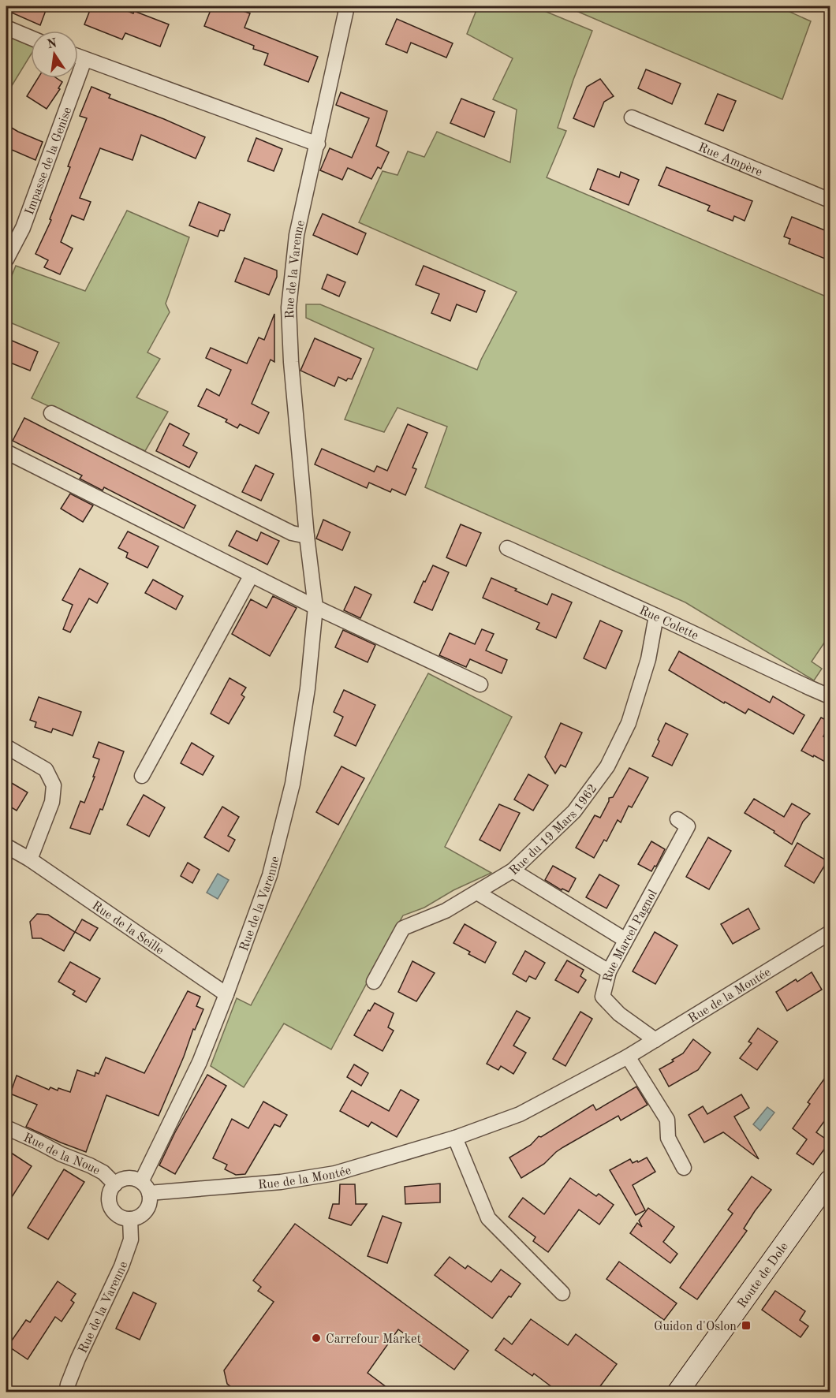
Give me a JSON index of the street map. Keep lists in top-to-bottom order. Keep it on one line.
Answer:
{"streets":{"main road":["Route de Dole"],"street":["Rue Ampère","Impasse de la Genise","Rue de la Varenne","Rue Colette","Rue du 19 Mars 1962","Rue de la Seille","Rue Marcel Pagnol","Rue de la Montée","Rue de la Noue"]},"crossings":[["Rue de la Varenne","Rue de la Seille"],["Rue de la Varenne","Rue de la Montée"],["Rue de la Varenne","Rue de la Noue"],["Rue Colette","Rue du 19 Mars 1962"],["Rue Marcel Pagnol","Rue de la Montée"],["Rue de la Montée","Rue de la Noue"]],"places":{"transit":["Guidon d'Oslon"],"other":["Carrefour Market"]},"north":"top"}
